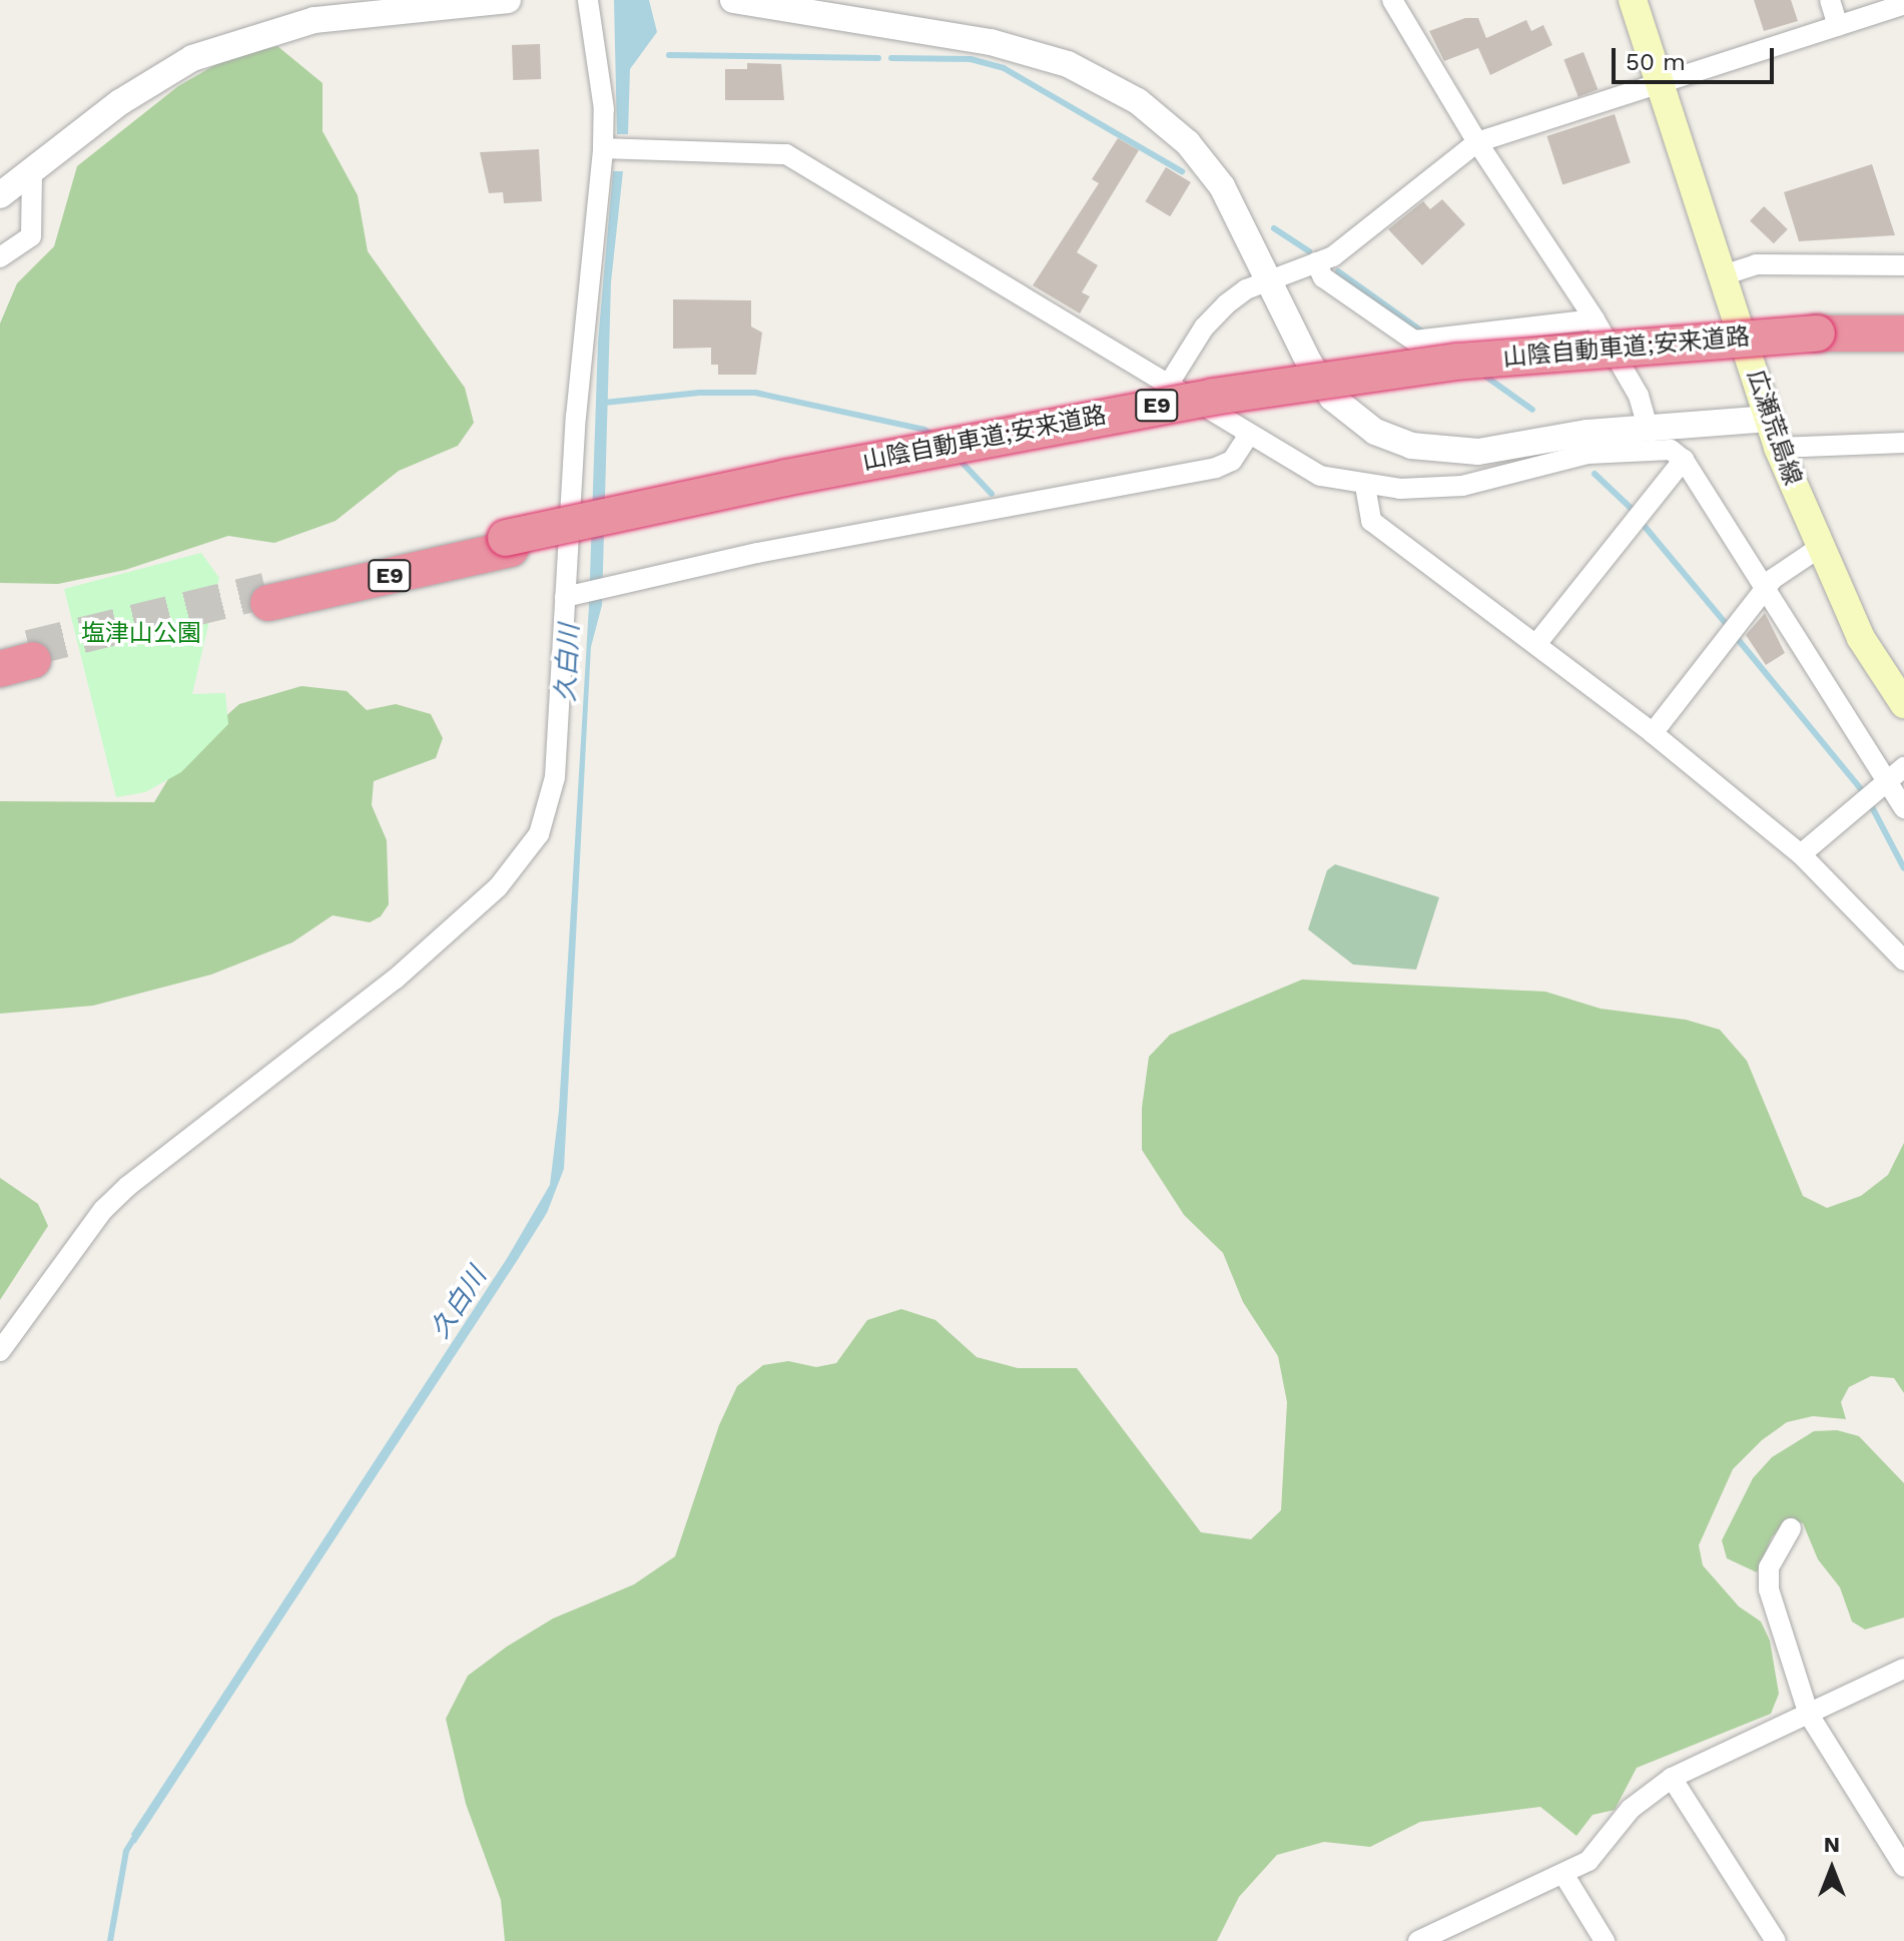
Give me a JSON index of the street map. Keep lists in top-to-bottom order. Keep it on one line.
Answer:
{"streets":{"highway":["山陰自動車道;安来道路","E9"],"main road":["広瀬荒島線"]},"water":["久白川"],"parks":["塩津山公園"],"scale_bar":"50 m","north":"top"}
